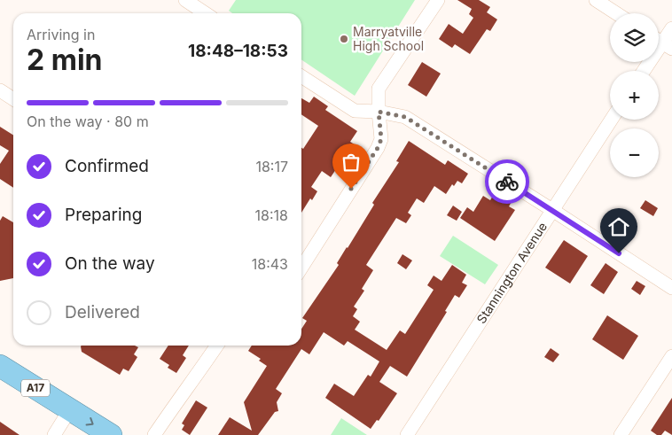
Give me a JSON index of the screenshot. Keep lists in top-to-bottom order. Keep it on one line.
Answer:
{"streets":{"highway":["A17"],"street":["Stannington Avenue"]},"places":["Marryatville High School"],"page":{"map_buttons":["+","−"],"heading":["2 min","Arriving in","18:48–18:53"],"bar":"On the way · 80 m","list":[["Confirmed","18:17"],["Preparing","18:18"],["On the way","18:43"],"Delivered"]}}
